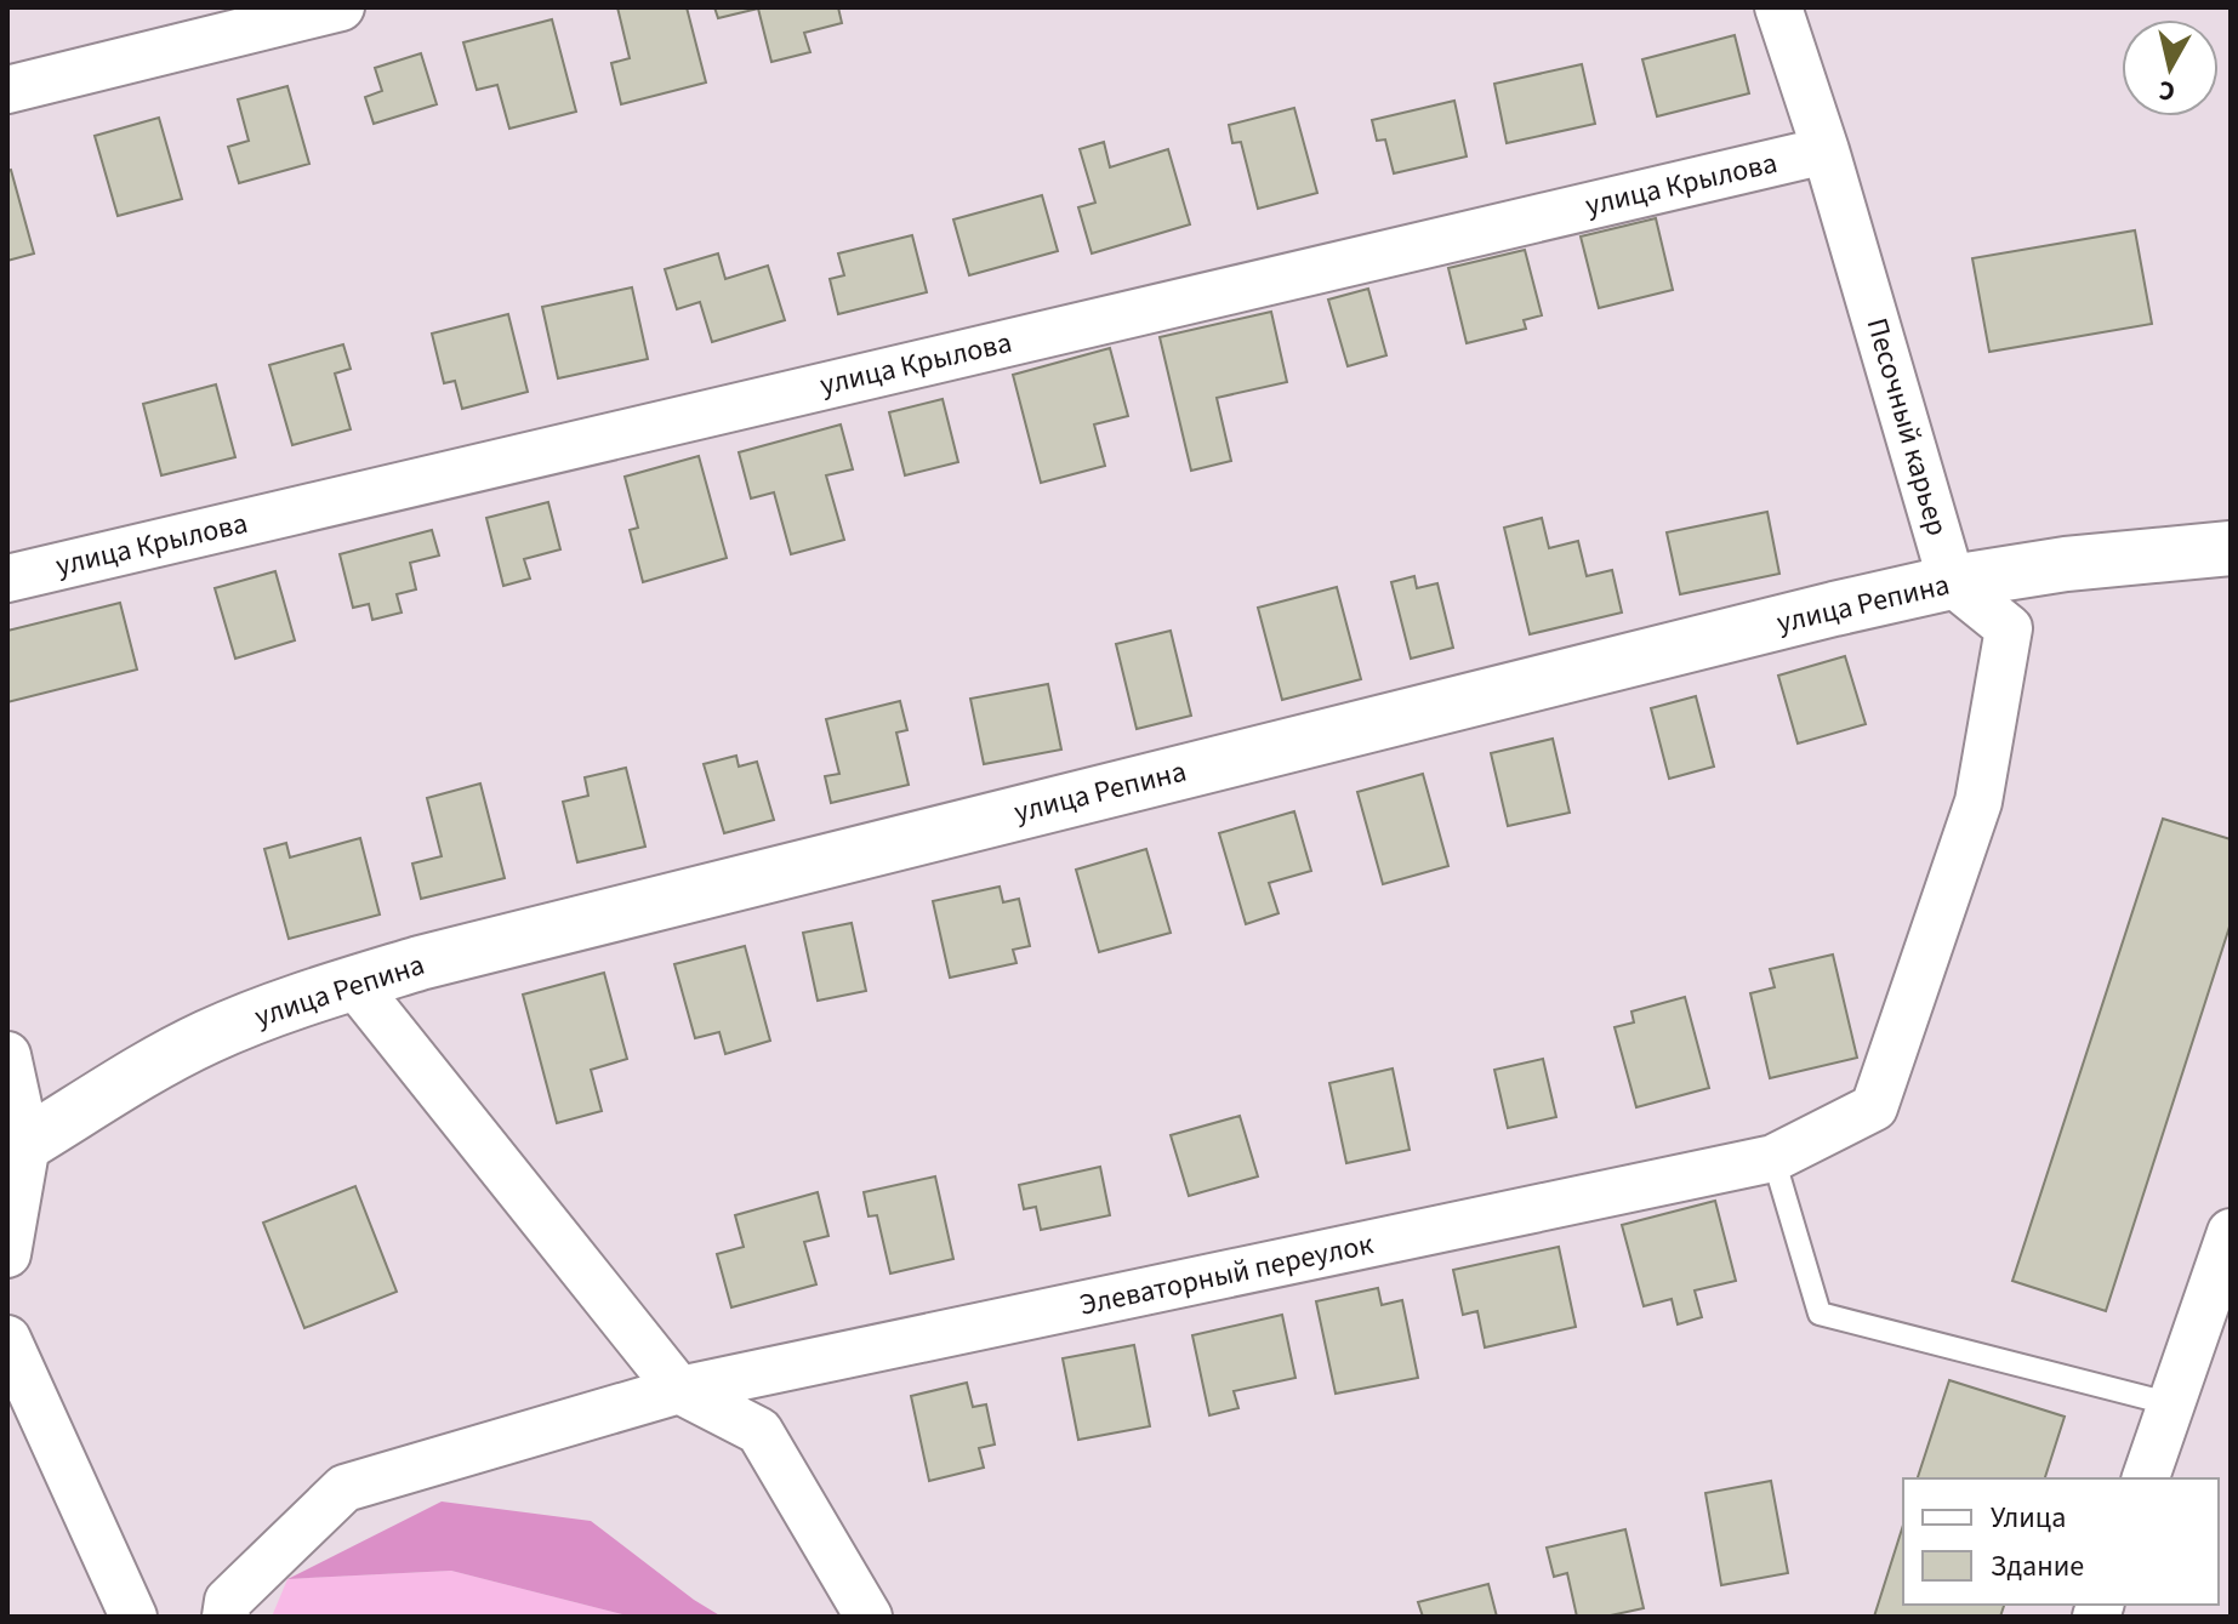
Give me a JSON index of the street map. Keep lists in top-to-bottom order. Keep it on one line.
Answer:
{"streets":{"main road":["улица Репина"],"street":["улица Крылова","Песочный карьер","Элеваторный переулок"]},"crossings":[["улица Крылова","Песочный карьер"],["Песочный карьер","улица Репина"]],"legend":["Улица","Здание"],"north":"bottom"}
